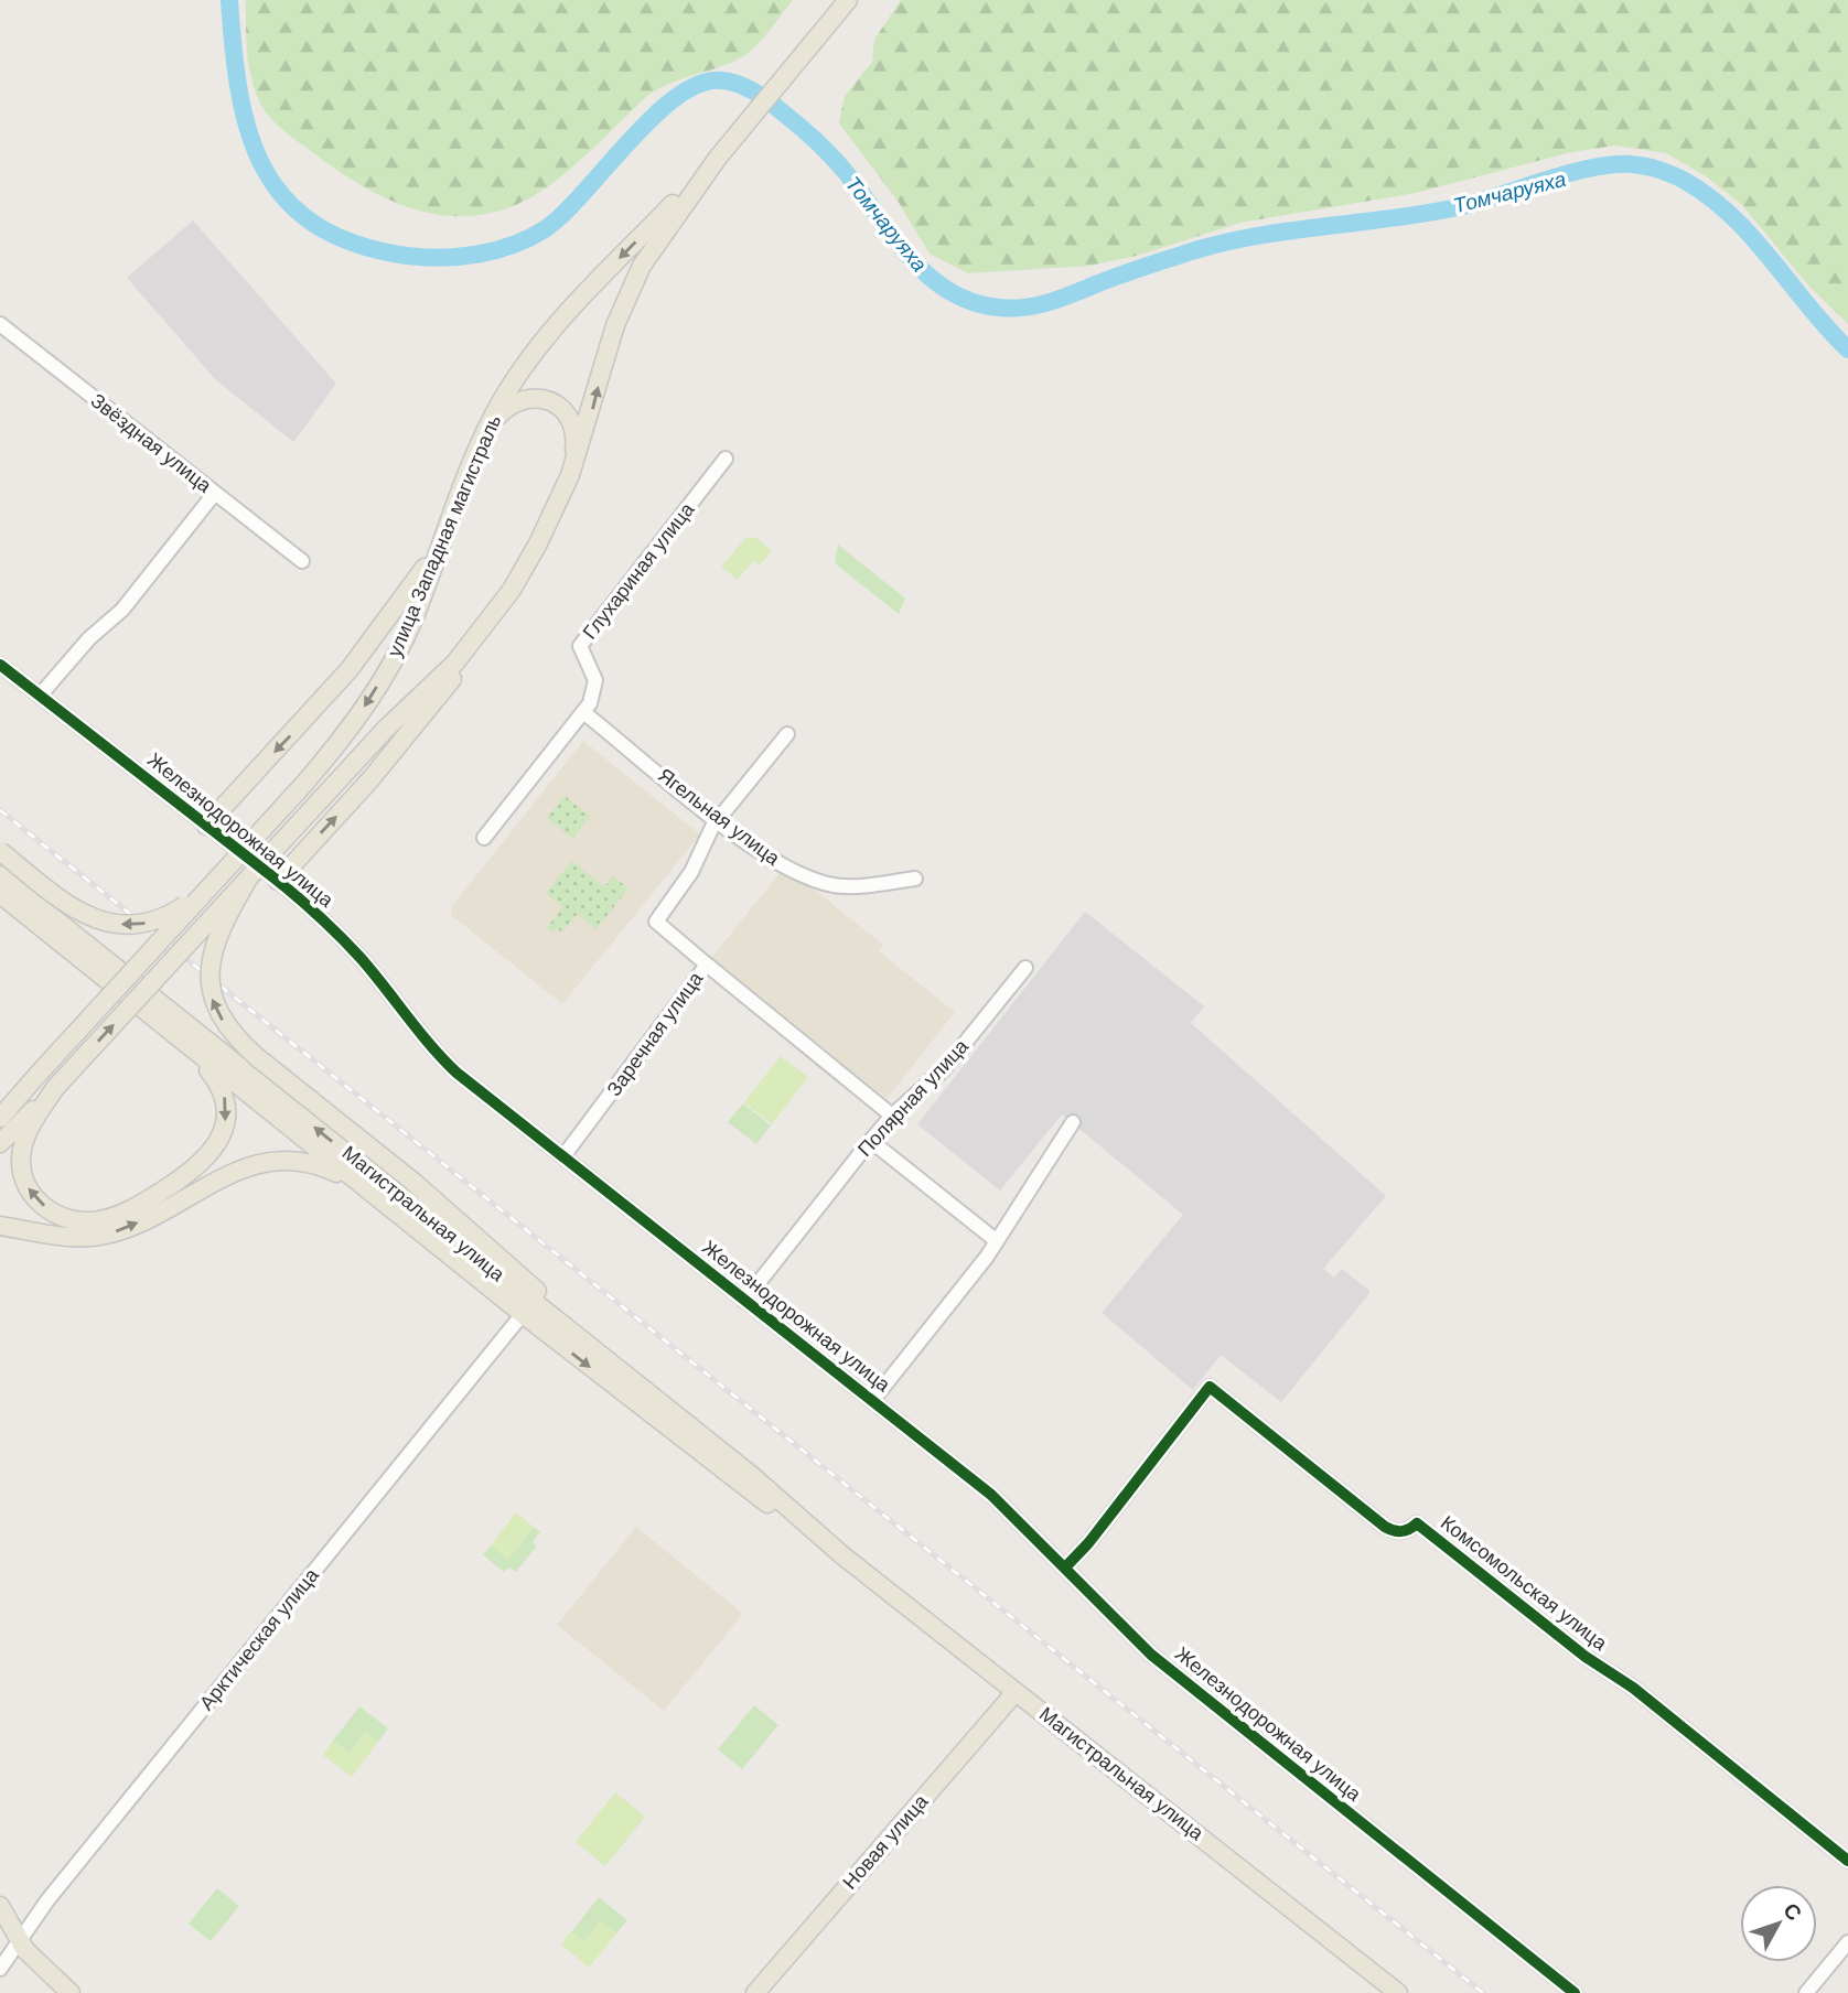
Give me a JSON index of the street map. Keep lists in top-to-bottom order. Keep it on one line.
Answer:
{"streets":{"main road":["улица Западная магистраль","Магистральная улица","Новая улица"],"street":["Звёздная улица","Глухариная улица","Ягельная улица","Железнодорожная улица","Заречная улица","Полярная улица","Комсомольская улица","Арктическая улица"]},"crossings":[["Глухариная улица","Ягельная улица"],["Ягельная улица","Заречная улица"],["Железнодорожная улица","Заречная улица"],["Железнодорожная улица","Полярная улица"],["Железнодорожная улица","Комсомольская улица"],["Магистральная улица","Арктическая улица"],["Магистральная улица","Новая улица"]],"water":["Томчаруяха"],"north":"top right"}
